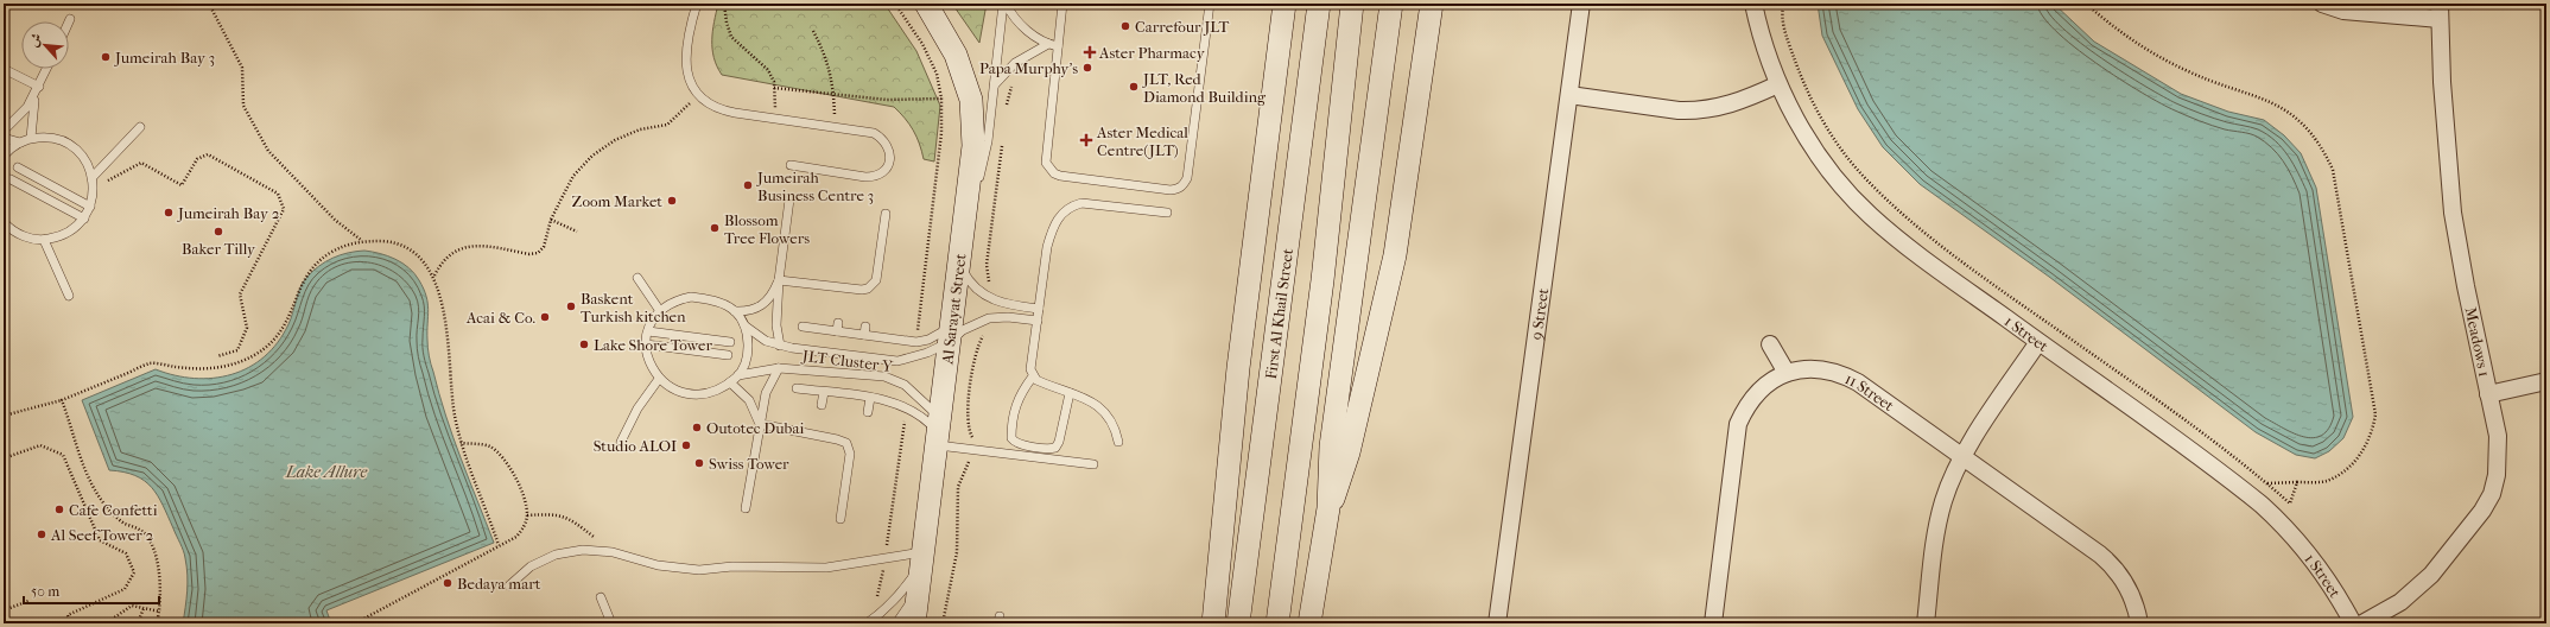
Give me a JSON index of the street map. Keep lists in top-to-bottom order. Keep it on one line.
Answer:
{"streets":{"main road":["Al Sarayat Street","First Al Khail Street"],"street":["9 Street","1 Street","Meadows 1","11 Street"],"lane":["JLT Cluster Y"]},"crossings":[["Al Sarayat Street","JLT Cluster Y"]],"water":["Lake Allure"],"places":{"other":["Carrefour JLT","Jumeirah Bay 3","Papa Murphy's","JLT, Red Diamond Building","Jumeirah Business Centre 3","Zoom Market","Jumeirah Bay 2","Blossom Tree Flowers","Baker Tilly","Baskent Turkish kitchen","Acai & Co.","Lake Shore Tower","Outotec Dubai","Studio ALOI","Swiss Tower","Cafe Confetti","Al Seef Tower 2","Bedaya mart"],"health":["Aster Pharmacy","Aster Medical Centre(JLT)"]},"scale_bar":"50 m","north":"top left"}
